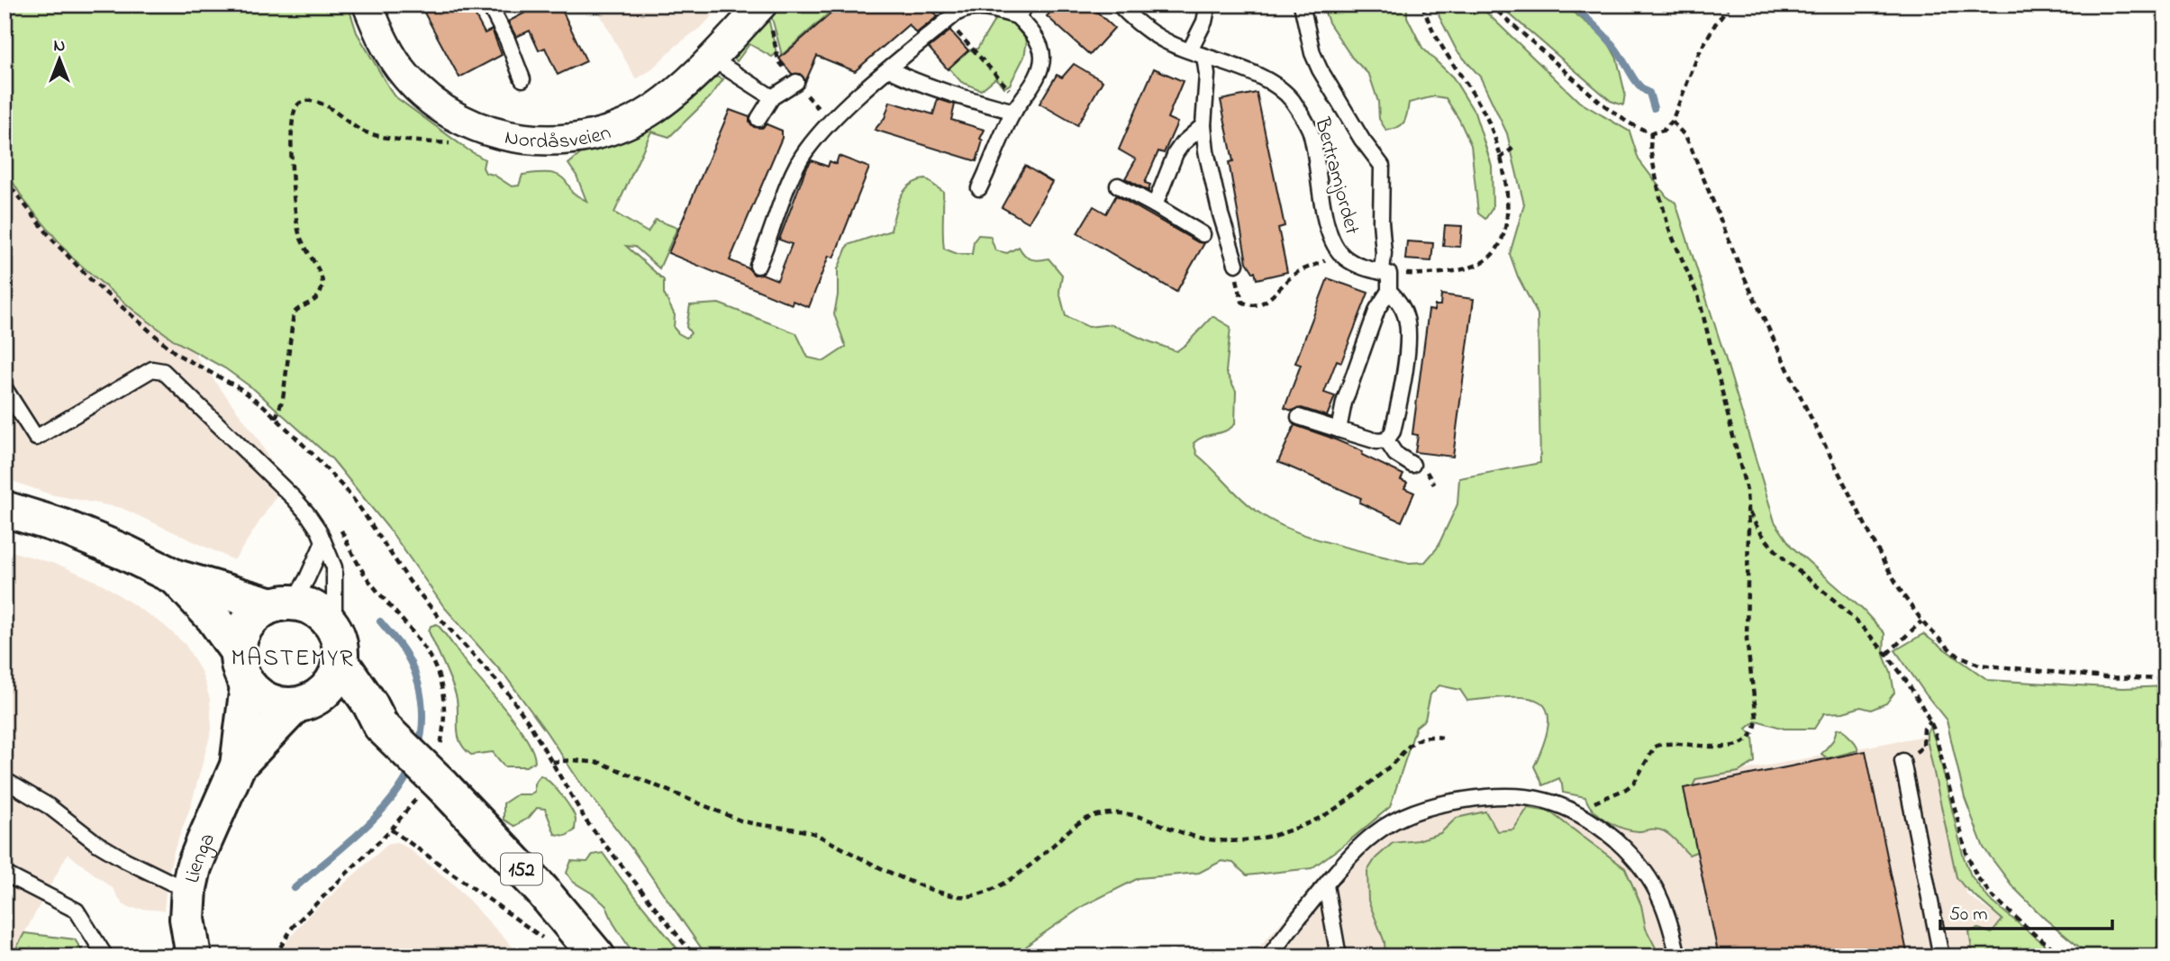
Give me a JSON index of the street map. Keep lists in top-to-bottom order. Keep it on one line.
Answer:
{"streets":{"main road":["Lienga","152"],"street":["Nordåsveien"],"lane":["Bertramjordet"]},"crossings":[["Lienga","152"]],"districts":["MASTEMYR"],"scale_bar":"50 m","north":"top"}
